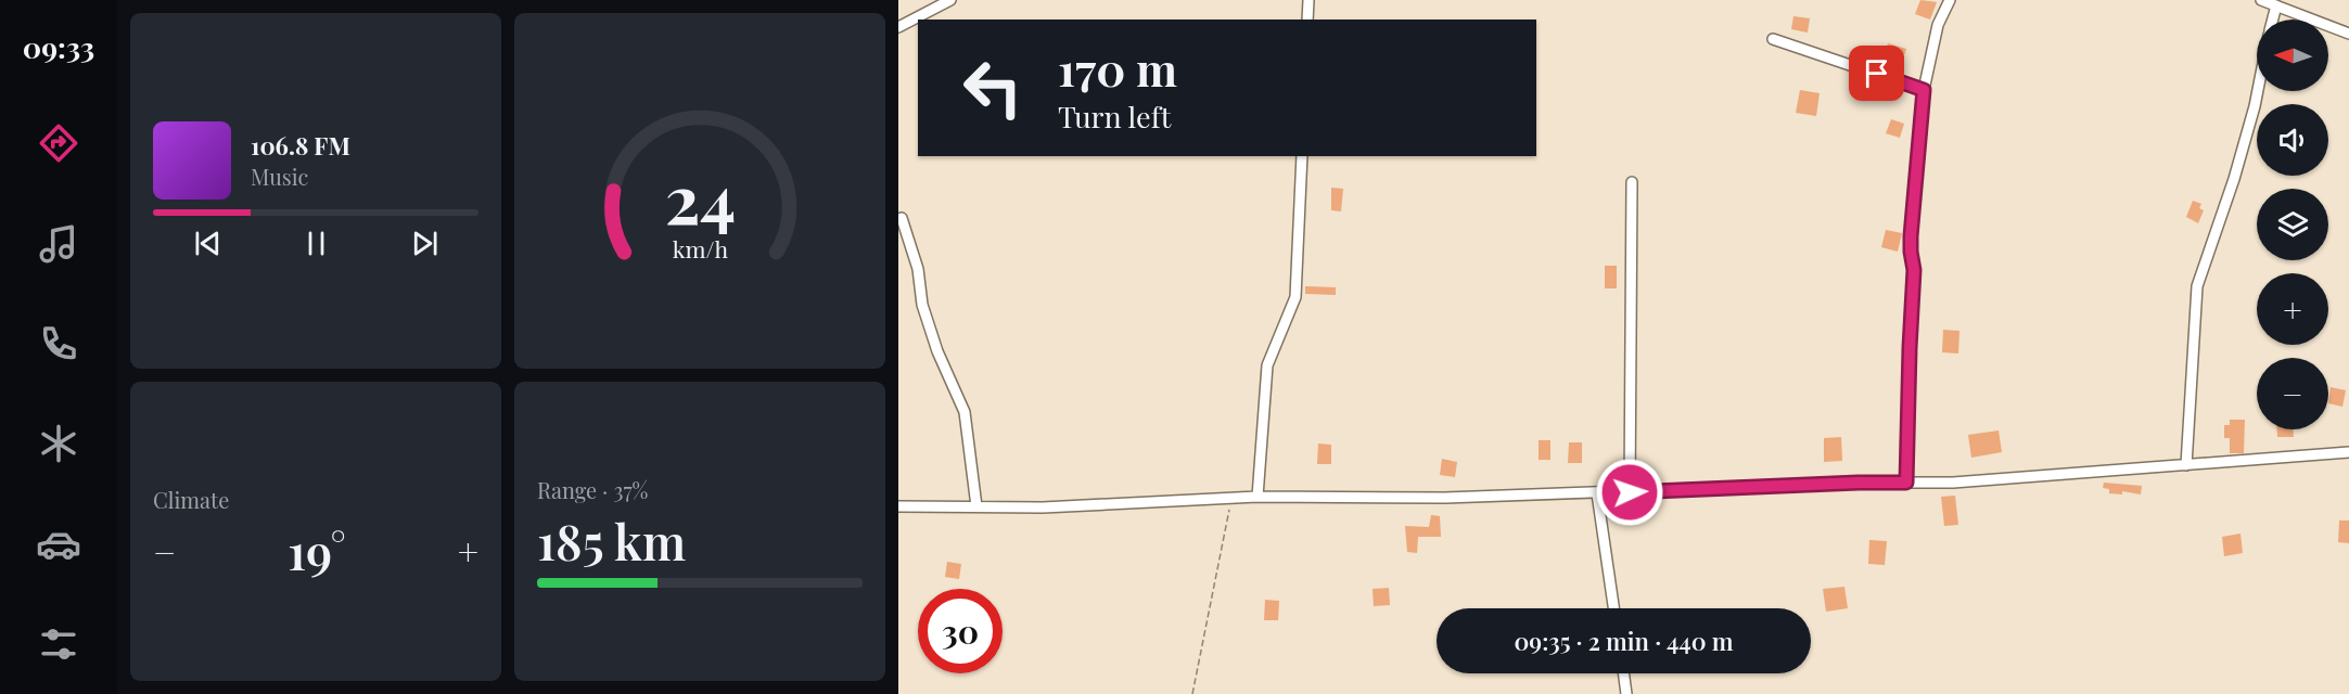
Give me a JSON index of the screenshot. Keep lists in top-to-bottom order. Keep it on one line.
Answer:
{"north":"left","page":{"tabs":"09:33","map_buttons":["+","−"],"turn":["170 m","Turn left"],"song":["106.8 FM","Music"],"tile":["Climate",["Range · 37%","185 km"]],"heat":["−","19°","+"],"limit":"30","trip":"09:35 · 2 min · 440 m","gauge":["24","km/h"]}}
